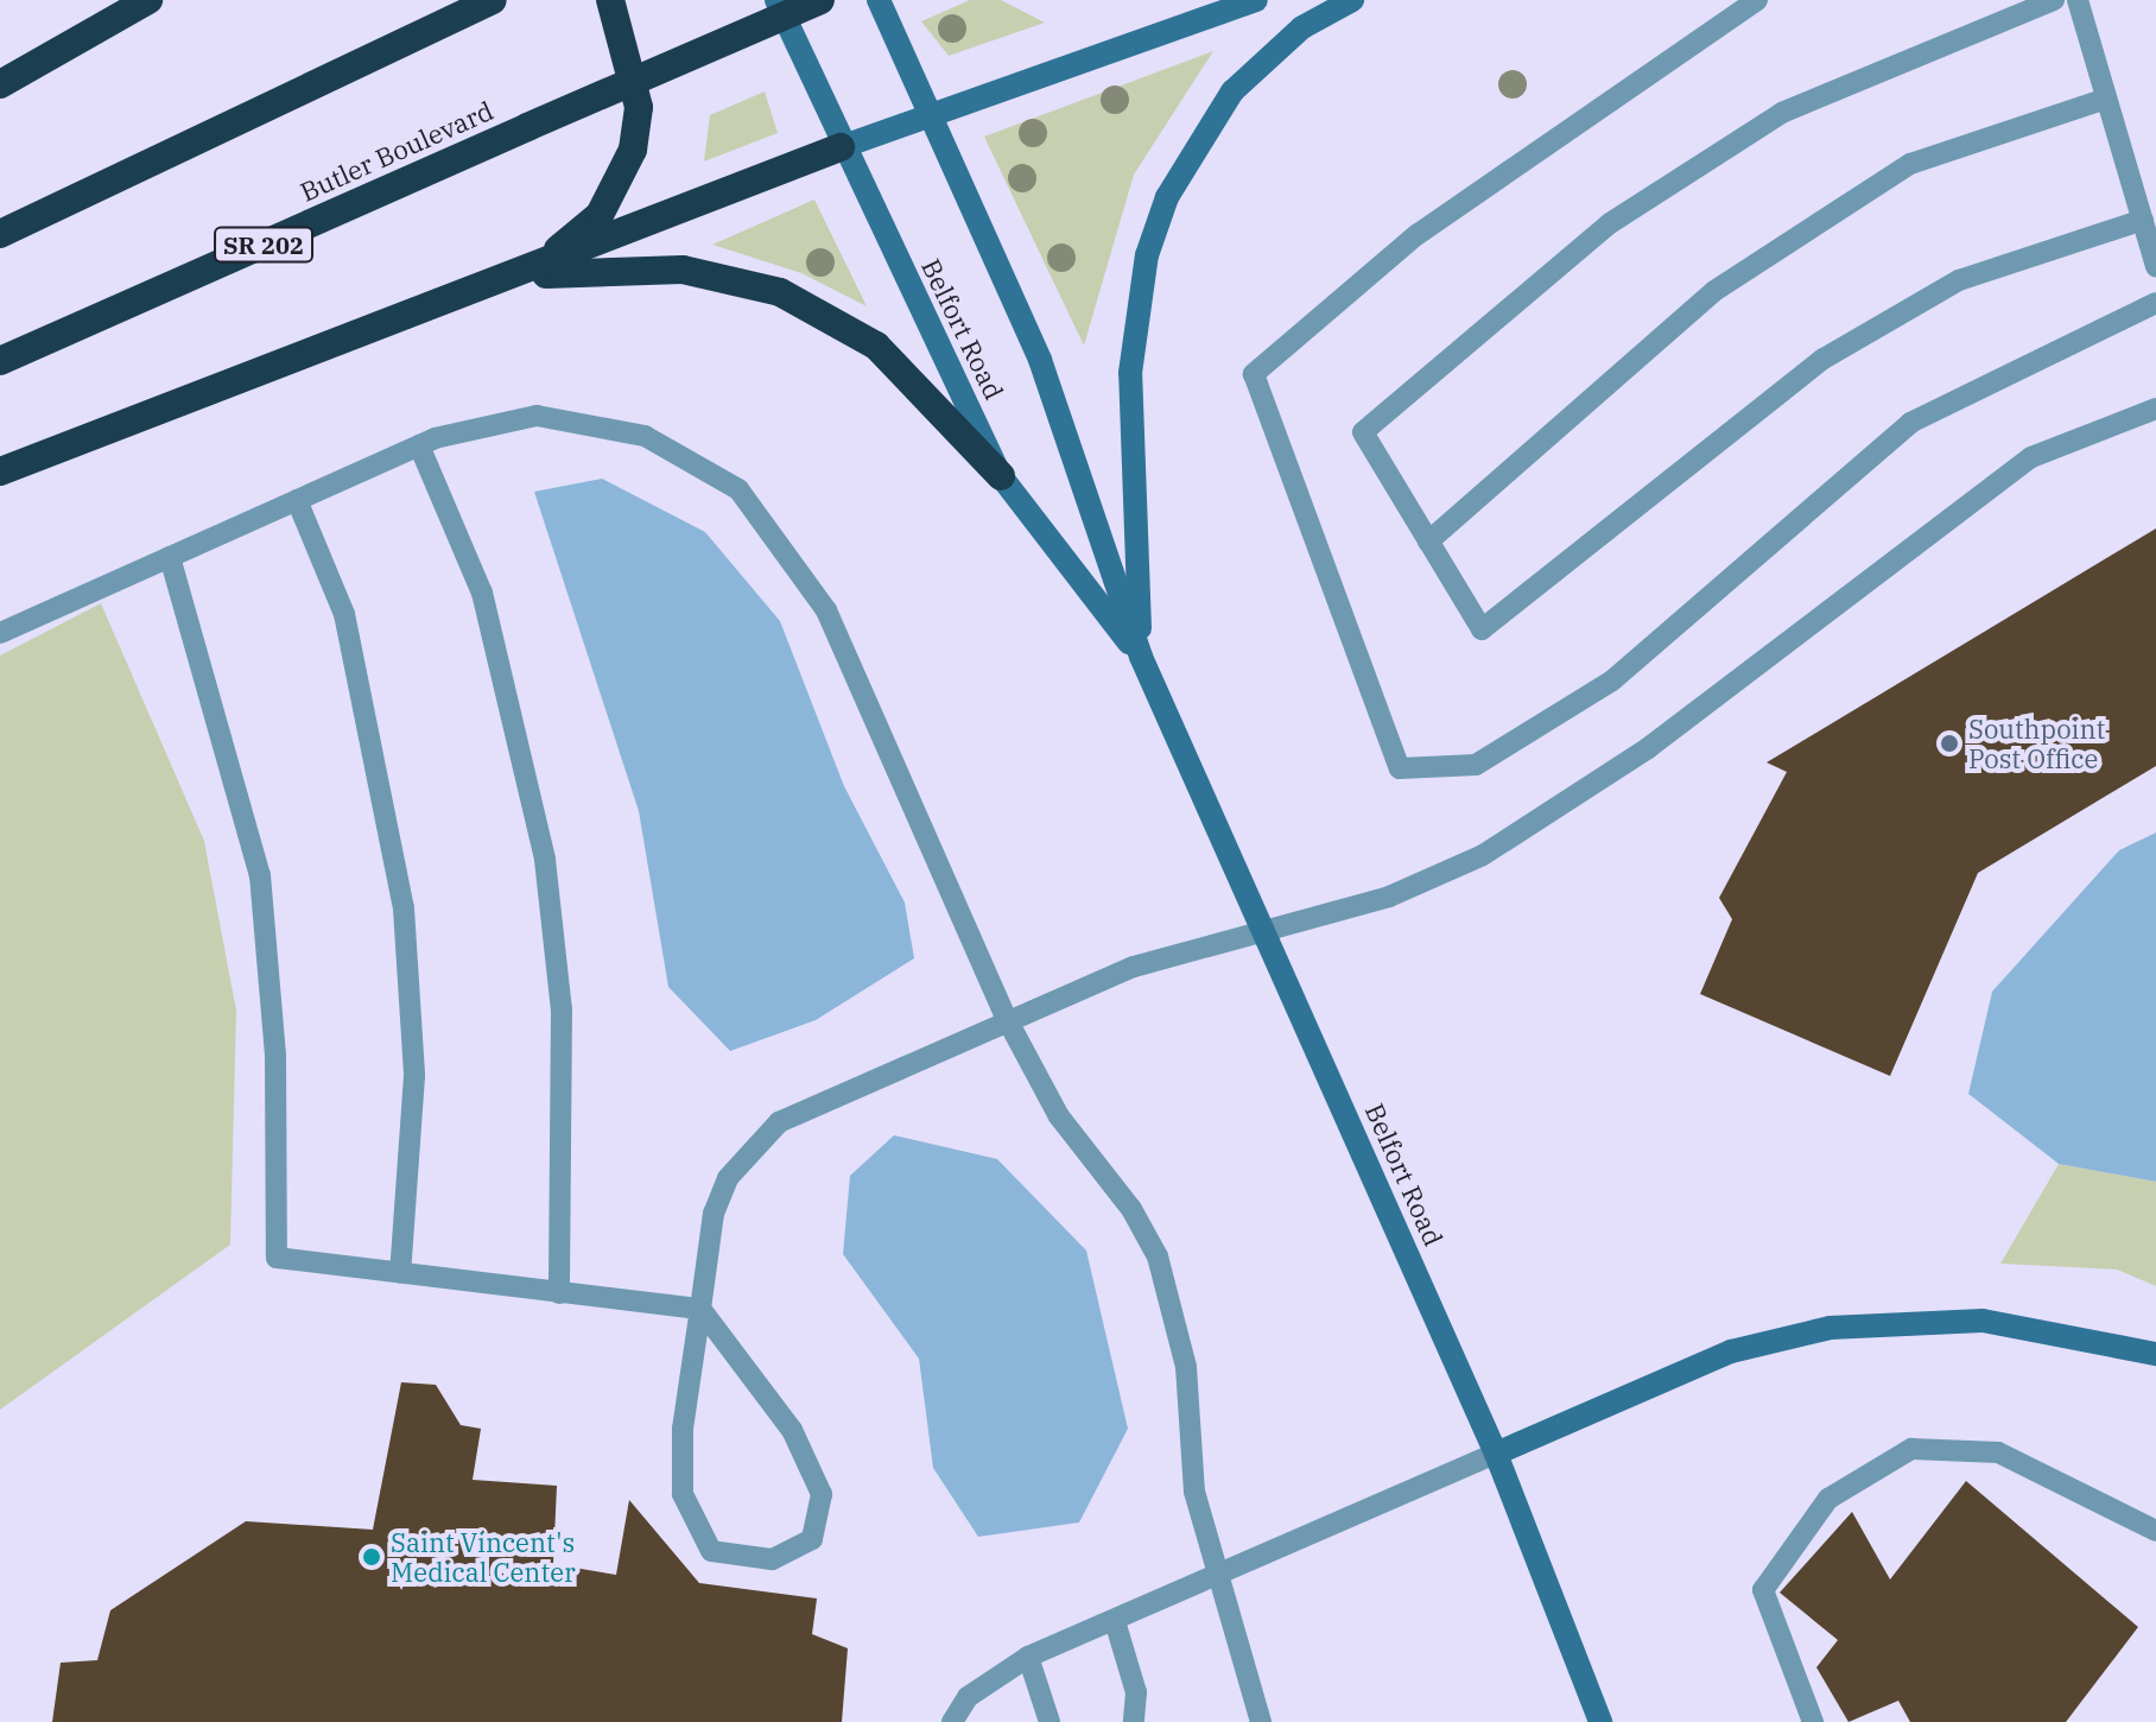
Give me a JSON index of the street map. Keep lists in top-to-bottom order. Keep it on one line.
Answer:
{"streets":{"highway":["Butler Boulevard","SR 202"],"main road":["Belfort Road"]},"places":["Southpoint Post Office","Saint Vincent's Medical Center"]}
